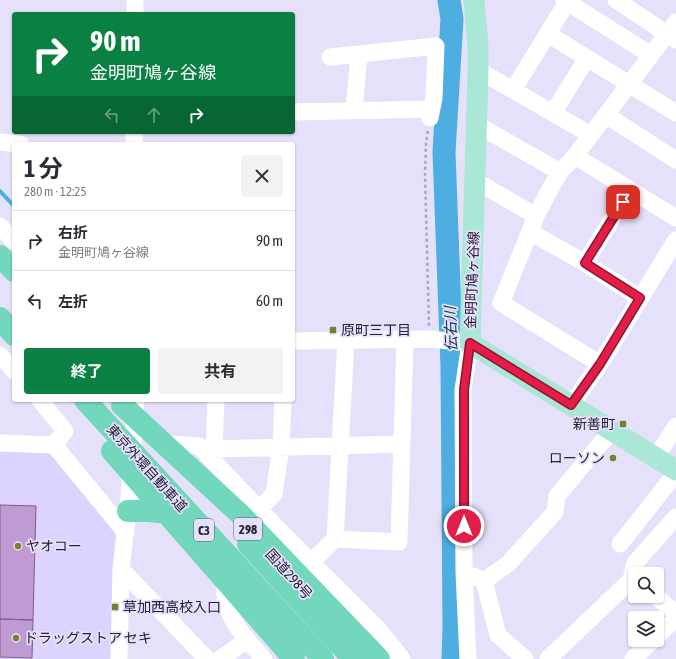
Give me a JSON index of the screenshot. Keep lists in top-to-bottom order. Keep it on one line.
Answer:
{"streets":{"highway":["東京外環自動車道","298","C3","国道298号"],"main road":["金明町鳩ヶ谷線"]},"crossings":[["東京外環自動車道","国道298号"]],"water":["伝右川"],"places":{"transit":["原町三丁目","新善町","草加西高校入口"],"other":["ローソン","ヤオコー","ドラッグストア セキ"]},"page":{"turn":["90 m","金明町鳩ヶ谷線"],"heading":["1 分","280 m · 12:25"],"list":[{"name":"右折","note":"金明町鳩ヶ谷線","value":"90 m"},{"name":"左折","value":"60 m"}],"buttons":["終了","共有"]}}
